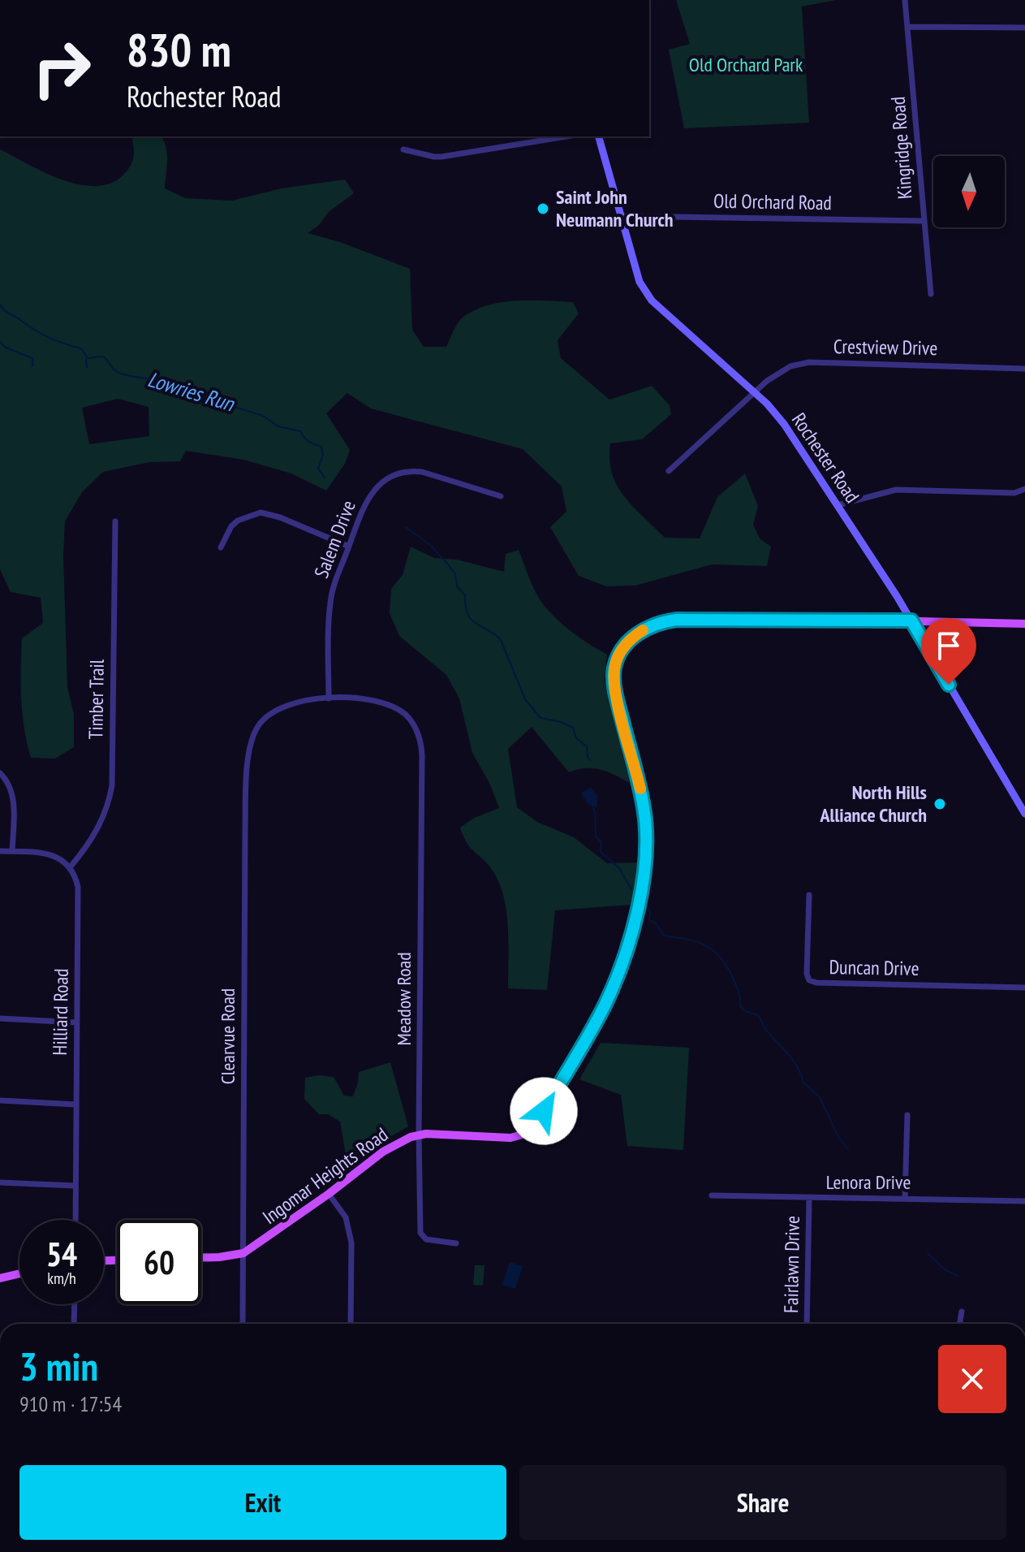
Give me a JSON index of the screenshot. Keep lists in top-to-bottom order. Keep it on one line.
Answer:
{"streets":{"main road":["Ingomar Heights Road"],"street":["Kingridge Road","Old Orchard Road","Crestview Drive","Rochester Road","Salem Drive","Timber Trail","Duncan Drive","Meadow Road","Hilliard Road","Clearvue Road","Lenora Drive","Fairlawn Drive"]},"crossings":[["Kingridge Road","Old Orchard Road"],["Old Orchard Road","Rochester Road"],["Crestview Drive","Rochester Road"],["Rochester Road","Ingomar Heights Road"],["Salem Drive","Meadow Road"],["Salem Drive","Clearvue Road"],["Timber Trail","Hilliard Road"],["Meadow Road","Clearvue Road"],["Meadow Road","Ingomar Heights Road"],["Clearvue Road","Ingomar Heights Road"],["Lenora Drive","Fairlawn Drive"]],"water":["Lowries Run"],"parks":["Old Orchard Park"],"places":["Saint John Neumann Church","North Hills Alliance Church"],"north":"bottom","page":{"turn":["830 m","Rochester Road"],"speed":"54 km/h","limit":"60","heading":["3 min","910 m · 17:54"],"buttons":["Exit","Share"]}}
